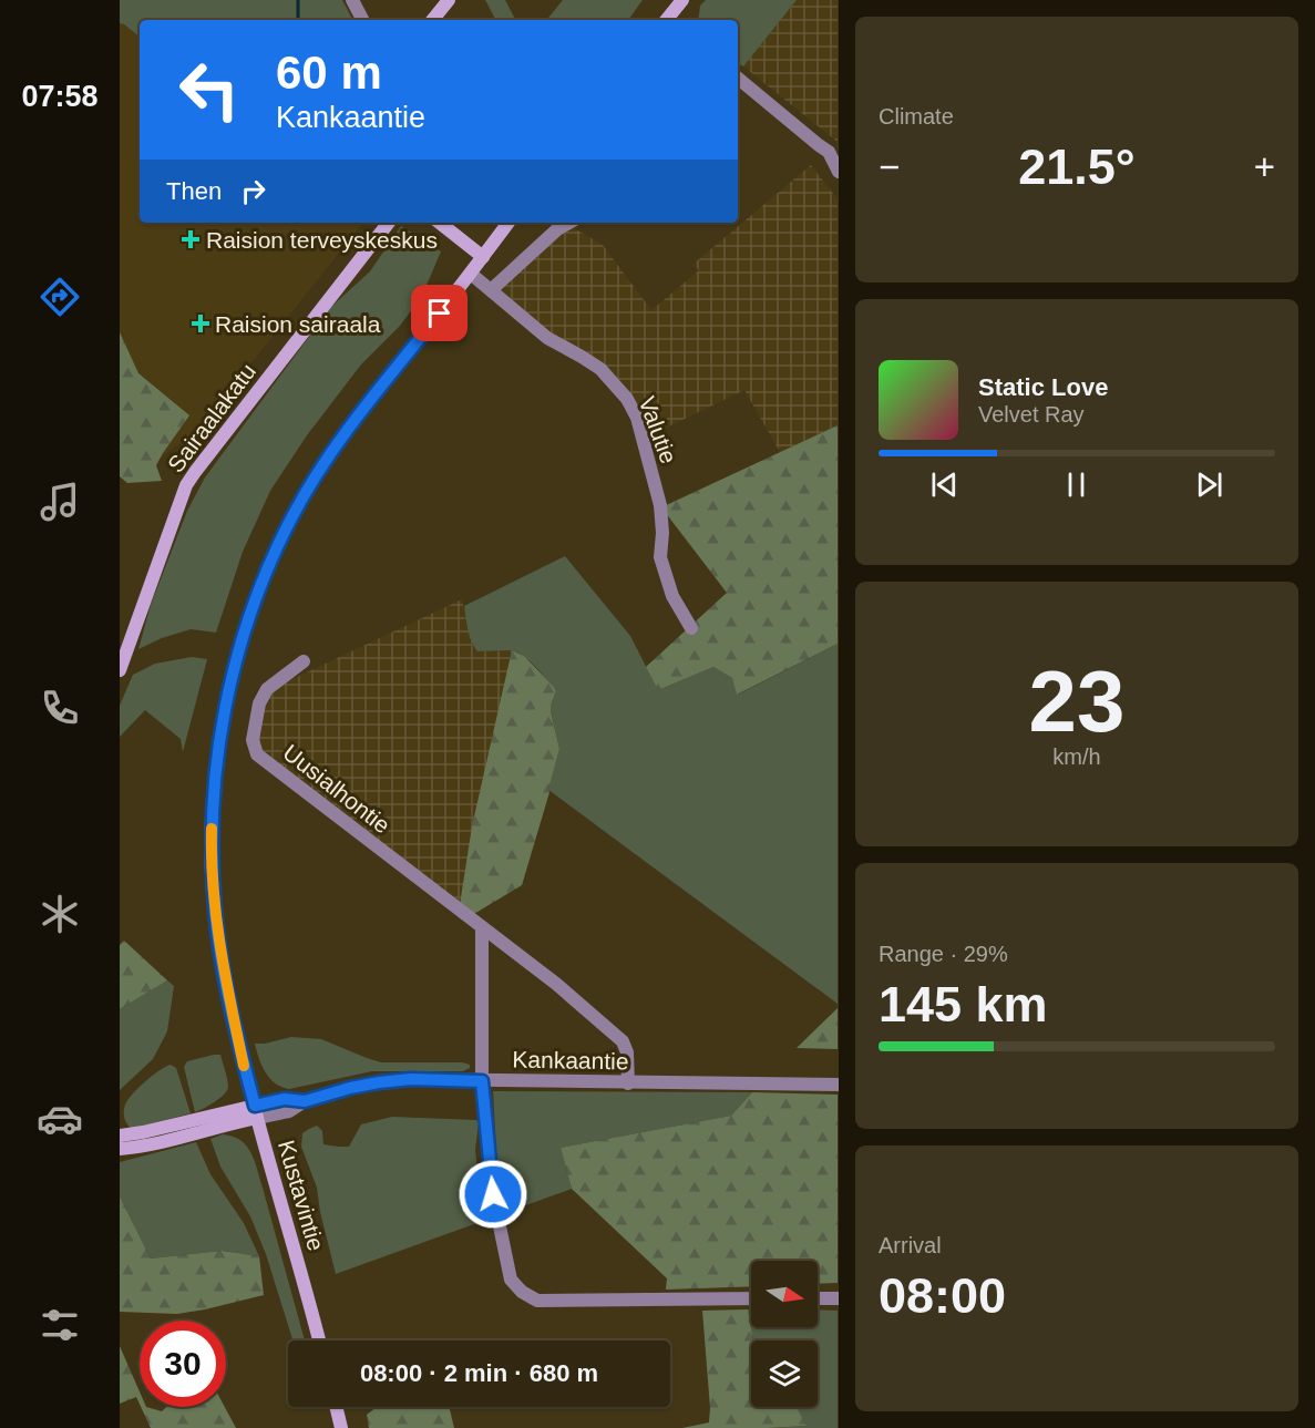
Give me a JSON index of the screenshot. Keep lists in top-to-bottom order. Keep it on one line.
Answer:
{"streets":{"main road":["Sairaalakatu","Kustavintie"],"street":["Valutie","Uusialhontie","Kankaantie"]},"crossings":[["Valutie","Kustavintie"],["Uusialhontie","Kankaantie"],["Kankaantie","Kustavintie"]],"places":{"health":["Raision terveyskeskus","Raision sairaala"]},"north":"right","page":{"tabs":"07:58","tile":["Climate",["23","km/h"],["Range · 29%","145 km"],["Arrival","08:00"]],"turn":["60 m","Kankaantie"],"heat":["−","21.5°","+"],"then":"Then","song":["Static Love","Velvet Ray"],"limit":"30","trip":"08:00 · 2 min · 680 m"}}
